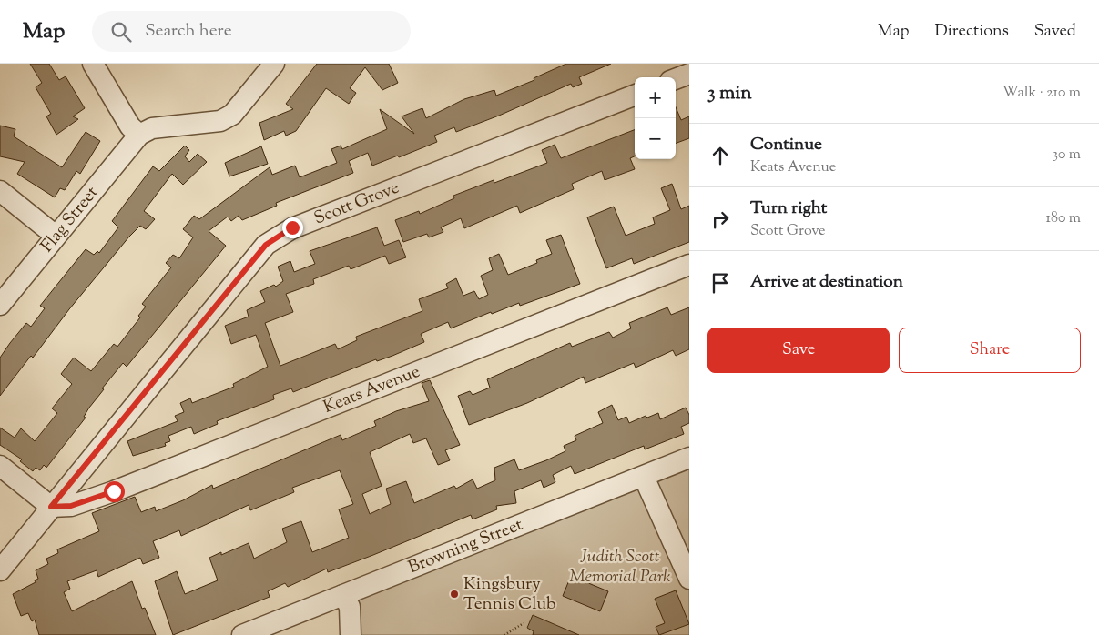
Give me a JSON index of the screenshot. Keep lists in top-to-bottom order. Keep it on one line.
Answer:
{"streets":{"street":["Scott Grove","Flag Street","Keats Avenue","Browning Street"]},"crossings":[["Scott Grove","Keats Avenue"]],"parks":["Judith Scott Memorial Park"],"places":["Kingsbury Tennis Club"],"page":{"header":"Map","search":"Search here","nav":["Map","Directions","Saved"],"heading":["3 min","Walk · 210 m"],"map_buttons":["+","−"],"list":[["Continue","Keats Avenue","30 m"],["Turn right","Scott Grove","180 m"],"Arrive at destination"],"buttons":["Save","Share"]}}
